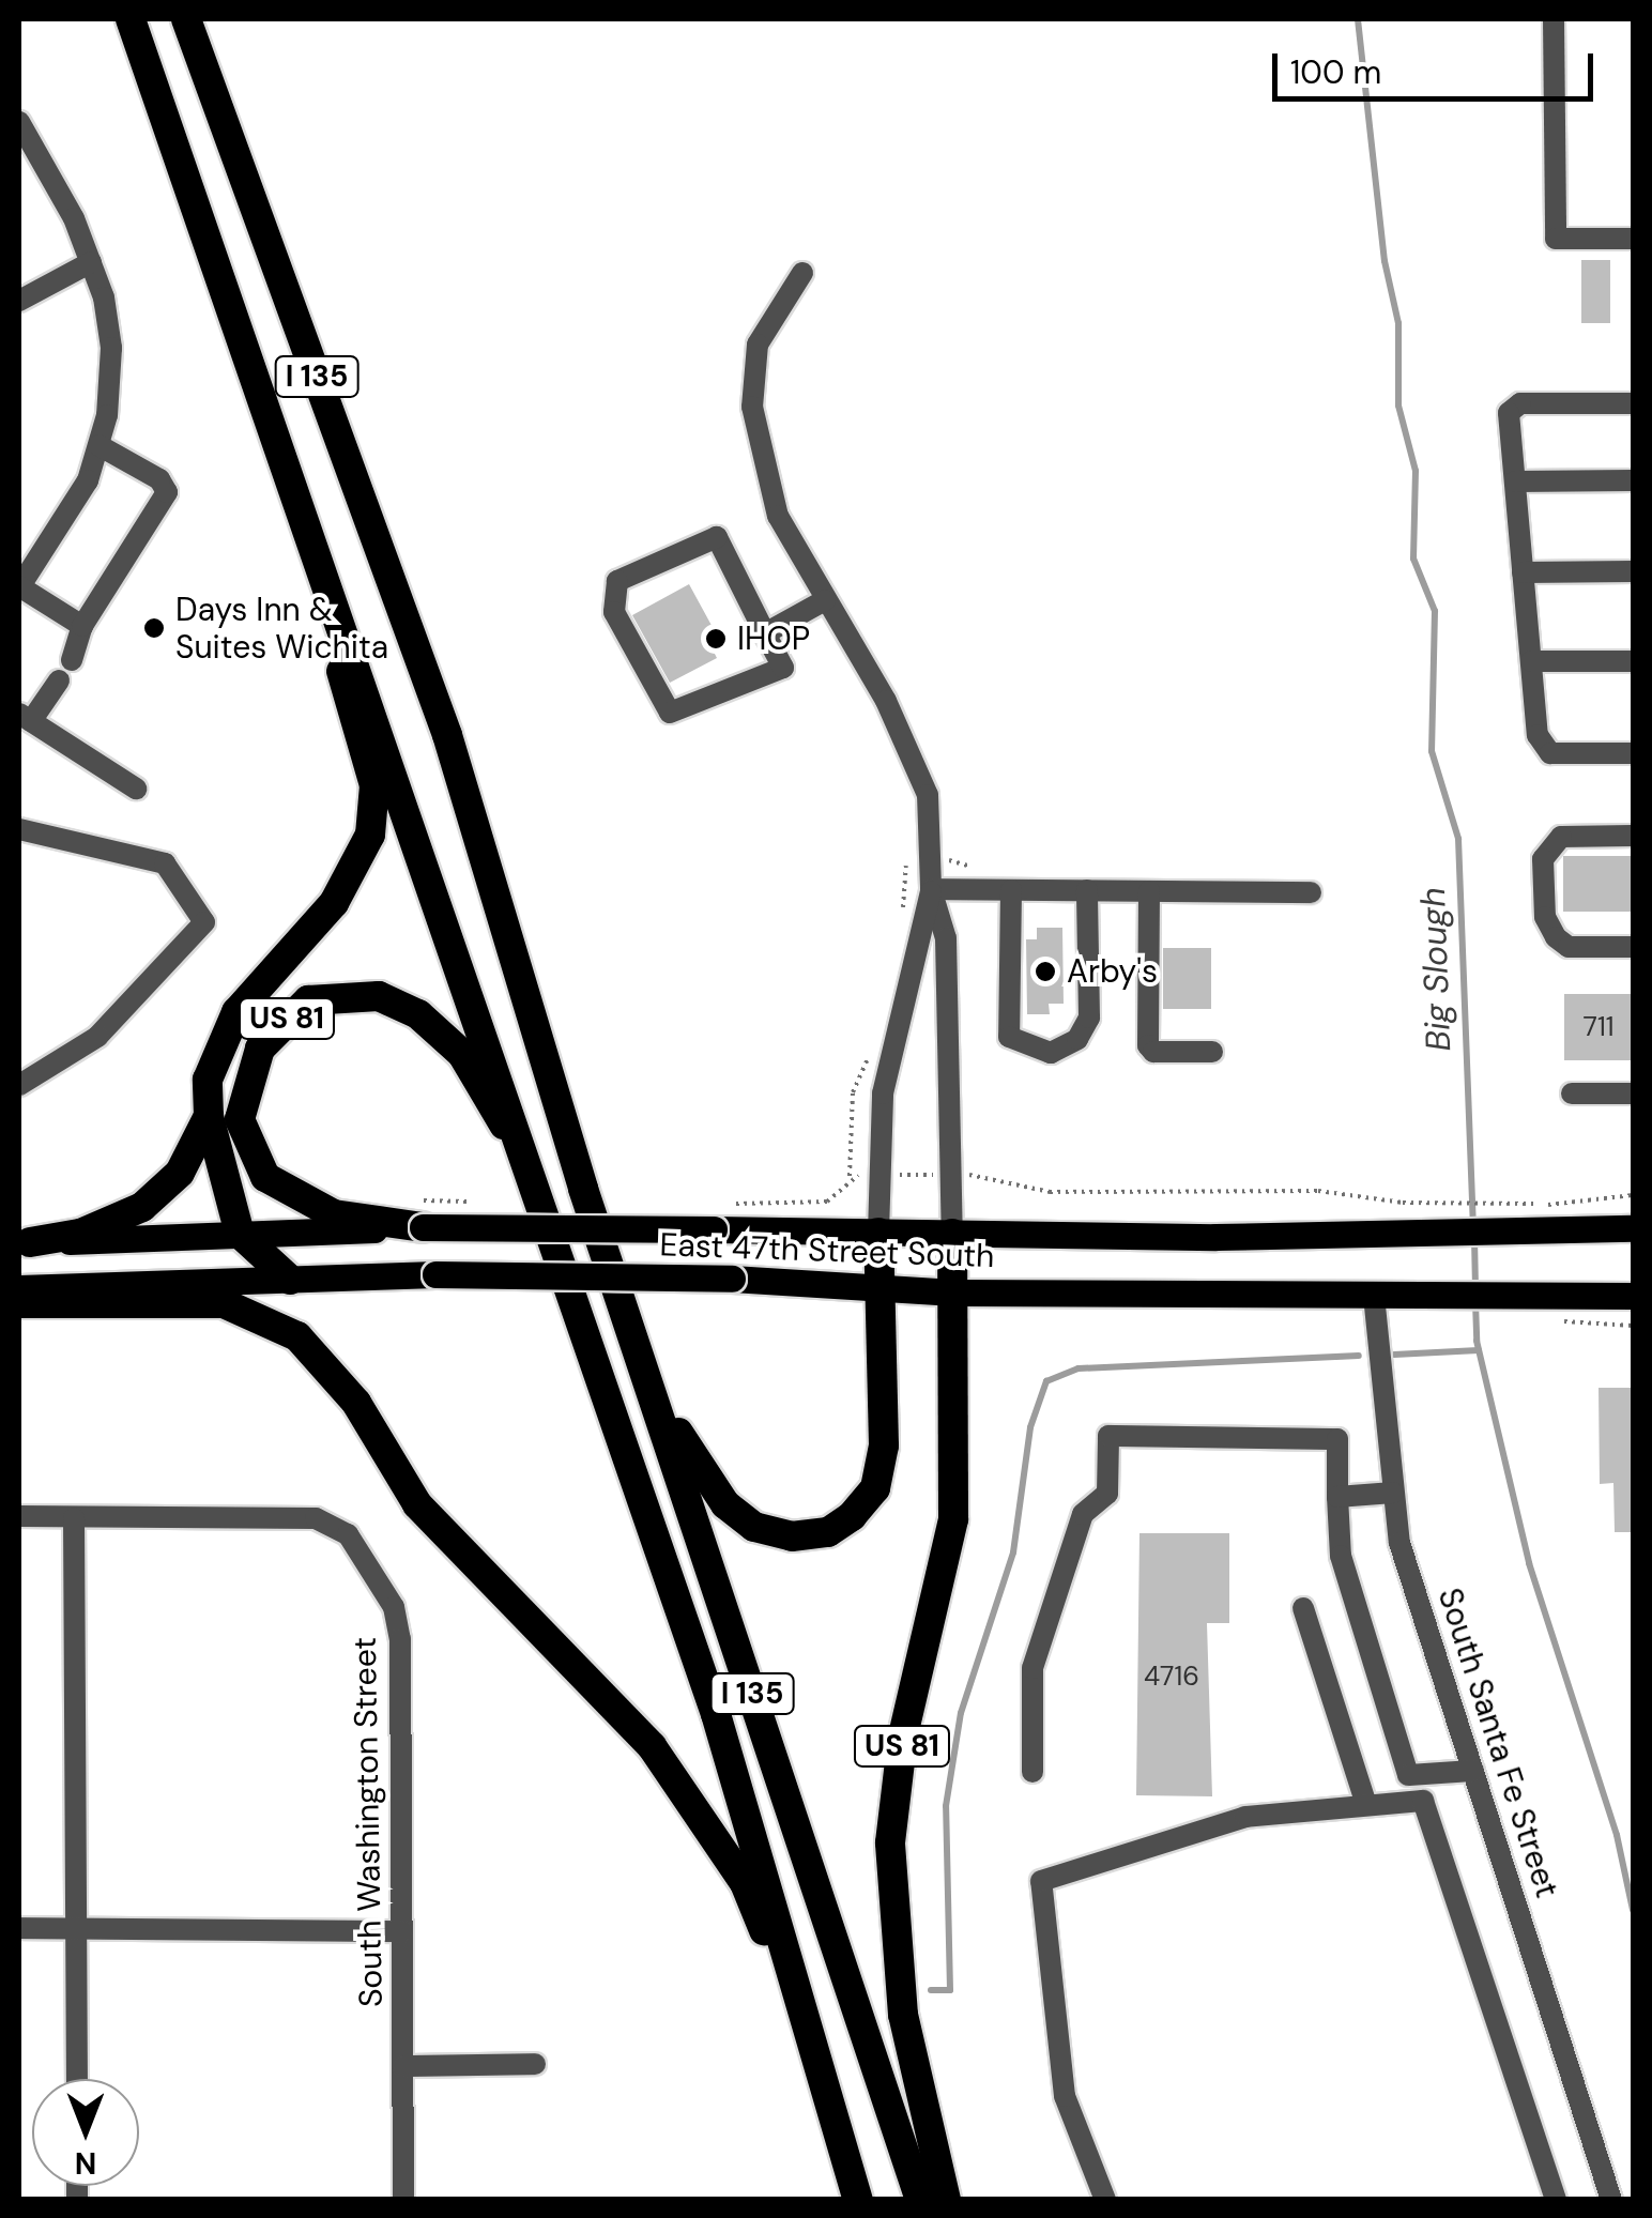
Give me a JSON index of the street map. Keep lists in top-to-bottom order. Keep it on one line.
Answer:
{"streets":{"highway":["I 135","US 81"],"main road":["East 47th Street South"],"street":["South Santa Fe Street","South Washington Street"]},"crossings":[["I 135","US 81"],["US 81","East 47th Street South"],["East 47th Street South","South Santa Fe Street"]],"water":["Big Slough"],"places":["Days Inn & Suites Wichita","IHOP","Arby's"],"house_numbers":["711","4716"],"scale_bar":"100 m","north":"bottom"}
